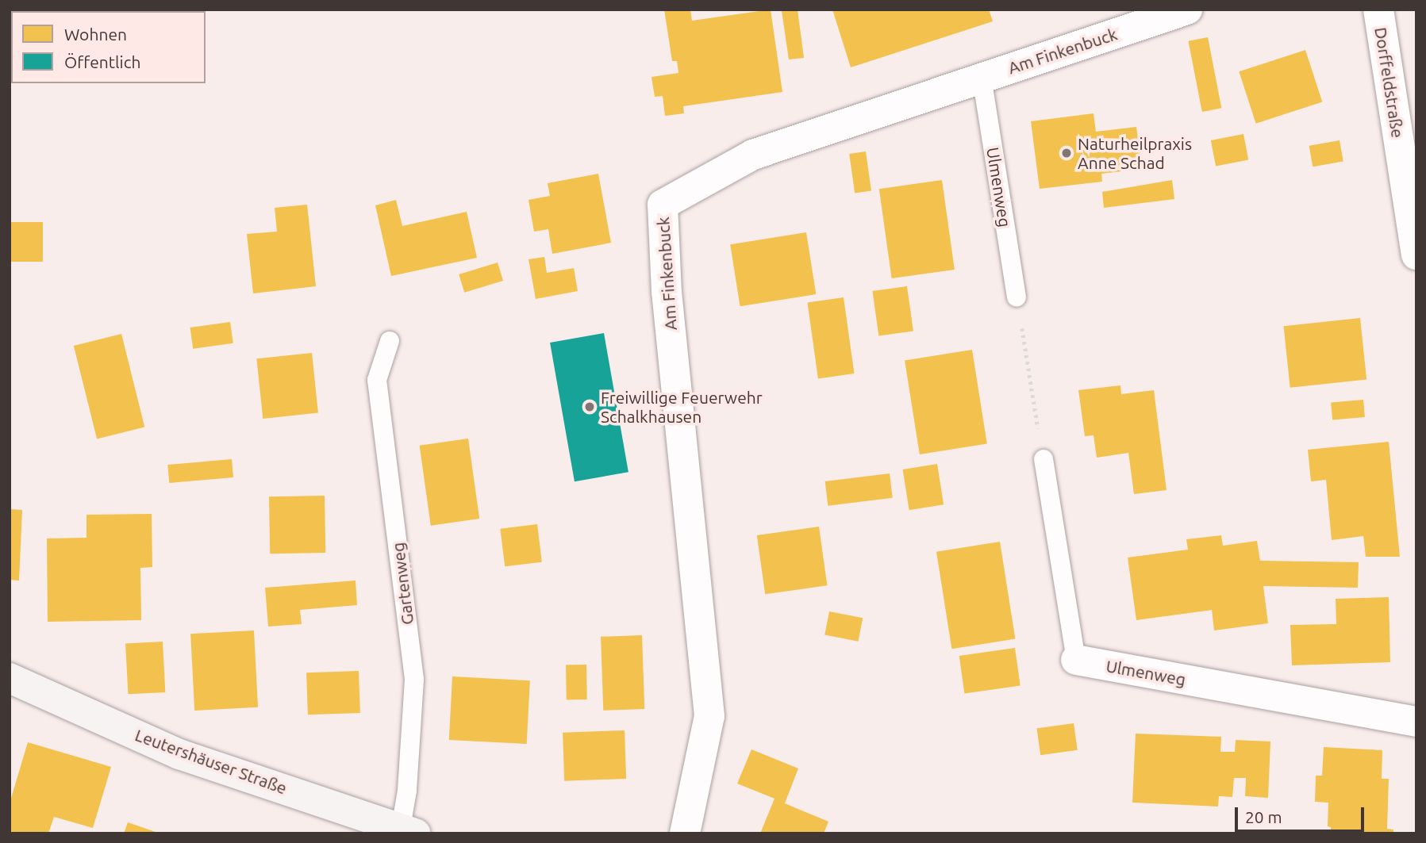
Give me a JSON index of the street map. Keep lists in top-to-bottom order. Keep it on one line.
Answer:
{"streets":{"main road":["Leutershäuser Straße"],"street":["Am Finkenbuck","Dorffeldstraße","Ulmenweg"],"lane":["Gartenweg"]},"crossings":[["Am Finkenbuck","Ulmenweg"],["Gartenweg","Leutershäuser Straße"]],"places":["Naturheilpraxis Anne Schad","Freiwillige Feuerwehr Schalkhausen"],"legend":["Wohnen","Öffentlich"],"scale_bar":"20 m"}
